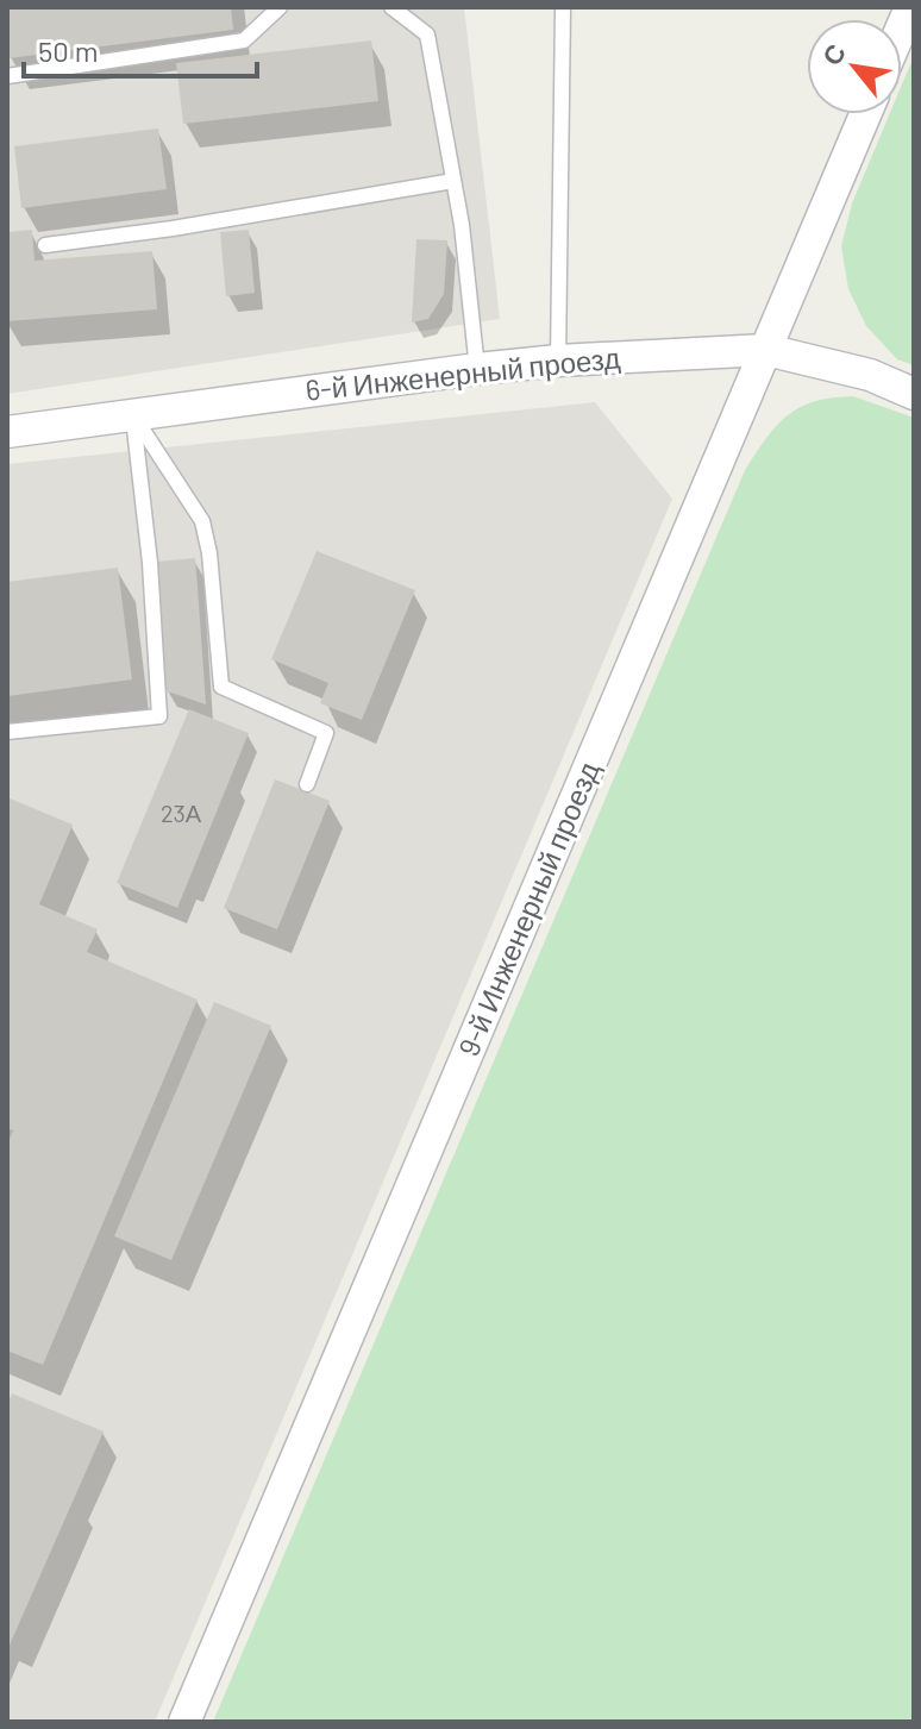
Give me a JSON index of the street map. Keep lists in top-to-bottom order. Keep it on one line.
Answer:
{"streets":{"street":["6-й Инженерный проезд","9-й Инженерный проезд"]},"crossings":[["6-й Инженерный проезд","9-й Инженерный проезд"]],"house_numbers":["23А"],"scale_bar":"50 m","north":"top left"}
